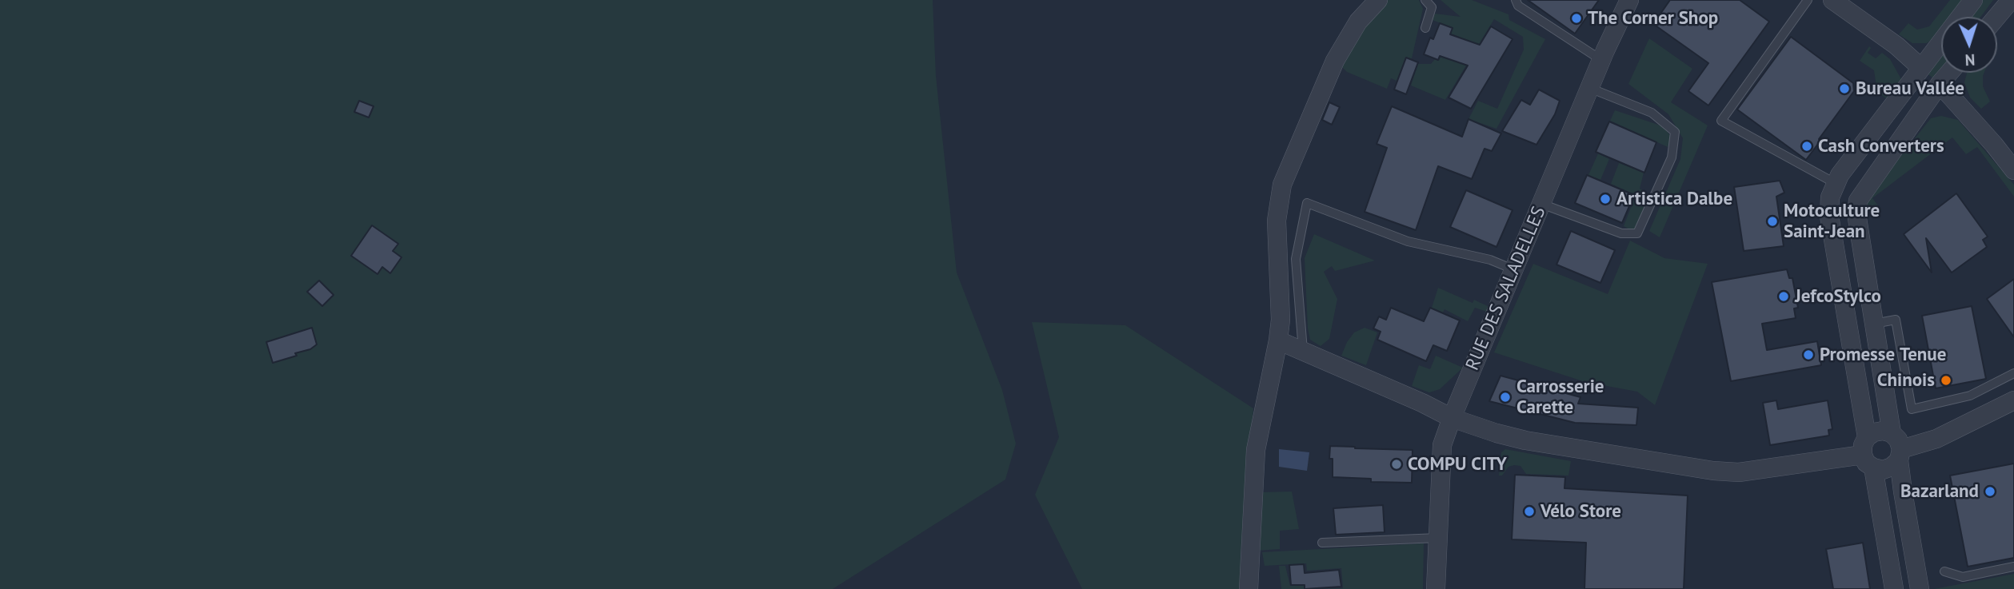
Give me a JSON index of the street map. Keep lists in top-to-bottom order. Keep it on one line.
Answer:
{"streets":{"street":["RUE DES SALADELLES"]},"places":["The Corner Shop","Bureau Vallée","Cash Converters","Artistica Dalbe","Motoculture Saint-Jean","JefcoStylco","Promesse Tenue","Chinois","Carrosserie Carette","COMPU CITY","Bazarland","Vélo Store"],"north":"bottom"}
